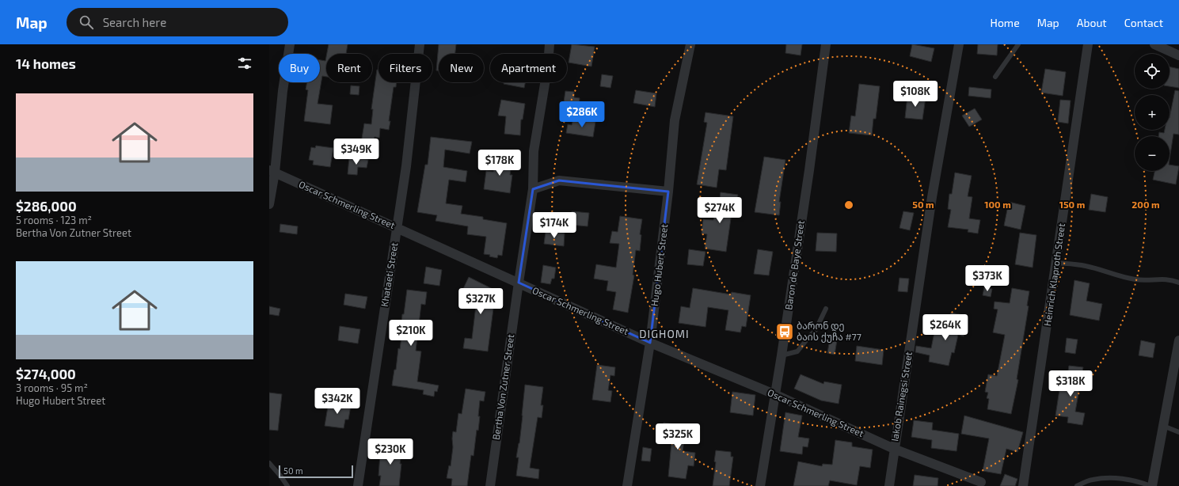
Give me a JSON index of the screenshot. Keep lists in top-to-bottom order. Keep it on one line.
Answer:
{"streets":{"street":["Oscar Schmerling Street","Hugo Hubert Street","Baron de Baye Street","Khataeti Street","Heinrich Klaproth Street","Bertha Von Zutner Street","Iakob Rainegsi Street"]},"crossings":[["Oscar Schmerling Street","Hugo Hubert Street"],["Oscar Schmerling Street","Baron de Baye Street"],["Oscar Schmerling Street","Khataeti Street"],["Oscar Schmerling Street","Bertha Von Zutner Street"],["Oscar Schmerling Street","Iakob Rainegsi Street"]],"districts":["DIGHOMI"],"places":{"bus stop":["ბარონ დე ბაის ქუჩა #77"]},"scale_bar":"50 m","page":{"header":"Map","search":"Search here","nav":["Home","Map","About","Contact"],"heading":"14 homes","map_buttons":["+","−"],"chip":["Buy","Rent","Filters","New","Apartment"],"price":["$108K","$286K","$349K","$178K","$274K","$174K","$373K","$327K","$264K","$210K","$318K","$342K","$325K","$230K"],"list":[{"name":"$286,000","note":"5 rooms · 123 m² · Bertha Von Zutner Street"},{"name":"$274,000","note":"3 rooms · 95 m² · Hugo Hubert Street"}],"scale":"50 m"},"rings":["50 m","100 m","150 m","200 m"]}
